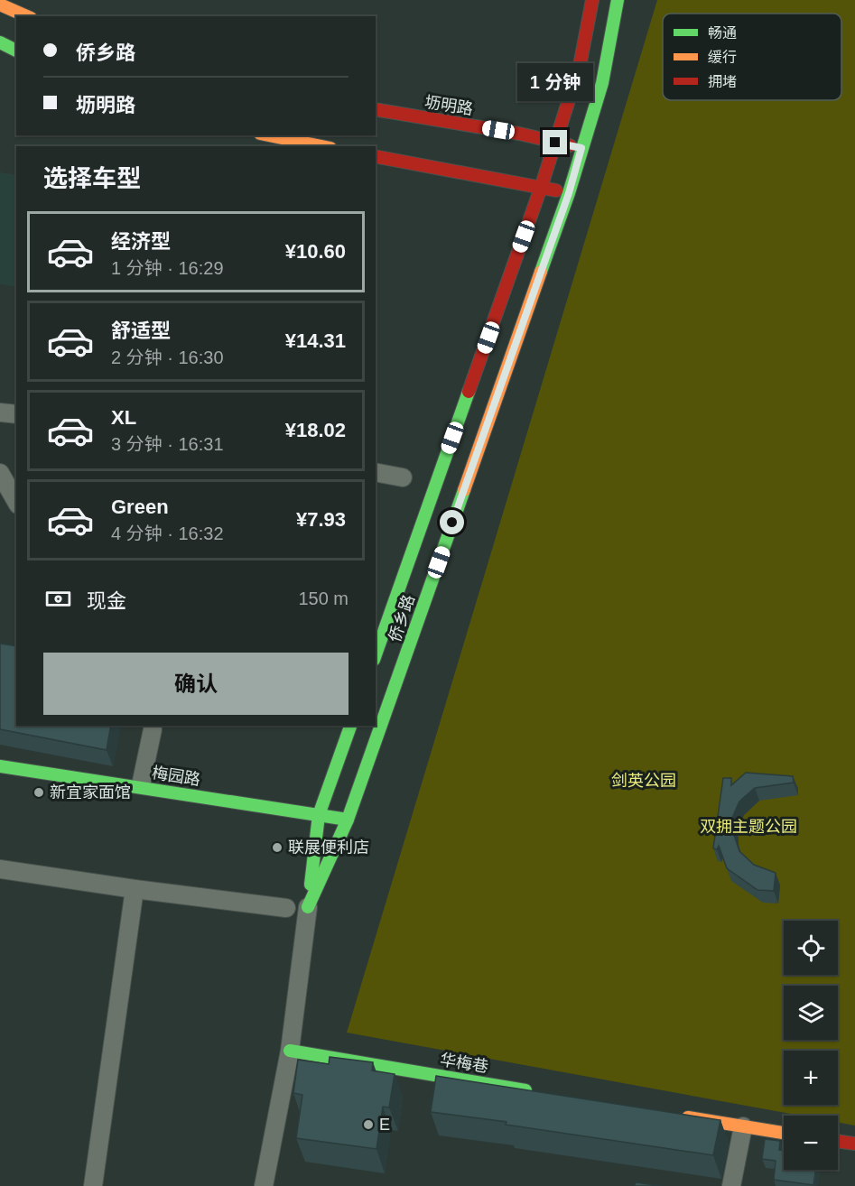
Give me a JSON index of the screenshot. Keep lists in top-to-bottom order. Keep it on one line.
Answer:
{"streets":{"street":["坜明路","侨乡路","梅园路","华梅巷"]},"crossings":[["坜明路","侨乡路"],["侨乡路","梅园路"]],"parks":["剑英公园","双拥主题公园"],"places":["新宜家面馆","联展便利店","E"],"legend":["畅通","缓行","拥堵"],"page":{"banner":["侨乡路","坜明路"],"bubble":"1 分钟","heading":"选择车型","list":[{"name":"经济型","note":"1 分钟 · 16:29","value":"¥10.60"},{"name":"舒适型","note":"2 分钟 · 16:30","value":"¥14.31"},{"name":"XL","note":"3 分钟 · 16:31","value":"¥18.02"},{"name":"Green","note":"4 分钟 · 16:32","value":"¥7.93"}],"pay":["现金","150 m"],"buttons":"确认","map_buttons":["+","−"]}}
